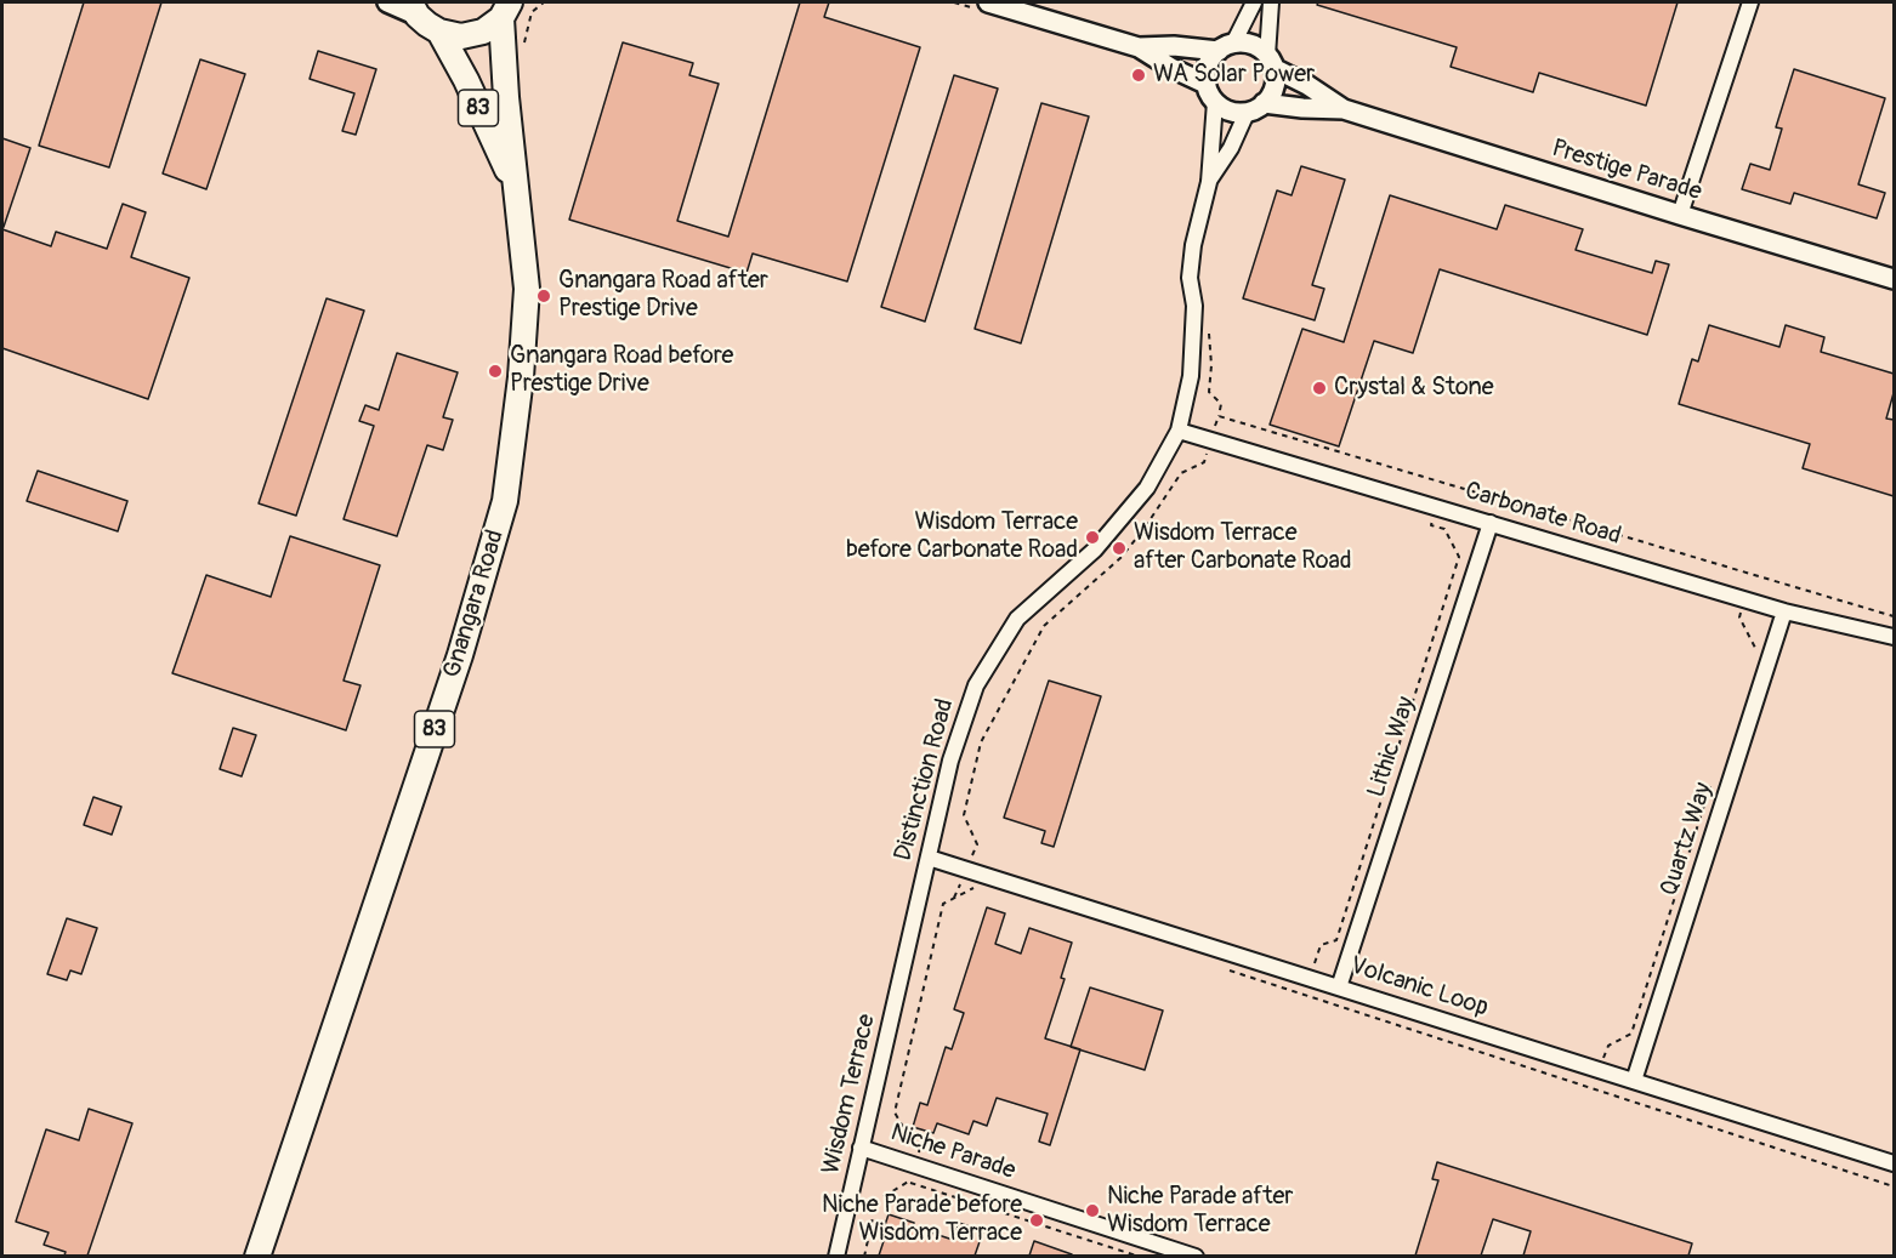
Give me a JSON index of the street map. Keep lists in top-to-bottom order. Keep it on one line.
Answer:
{"streets":{"main road":["83","Gnangara Road"],"street":["Prestige Parade","Carbonate Road","Lithic Way","Distinction Road","Quartz Way","Volcanic Loop","Wisdom Terrace","Niche Parade"]},"crossings":[["Prestige Parade","Distinction Road"],["Carbonate Road","Lithic Way"],["Carbonate Road","Distinction Road"],["Carbonate Road","Quartz Way"],["Lithic Way","Volcanic Loop"],["Distinction Road","Volcanic Loop"],["Distinction Road","Wisdom Terrace"],["Quartz Way","Volcanic Loop"],["Wisdom Terrace","Niche Parade"]],"places":["WA Solar Power","Gnangara Road after Prestige Drive","Gnangara Road before Prestige Drive","Crystal & Stone","Wisdom Terrace before Carbonate Road","Wisdom Terrace after Carbonate Road","Niche Parade after Wisdom Terrace","Niche Parade before Wisdom Terrace"]}
